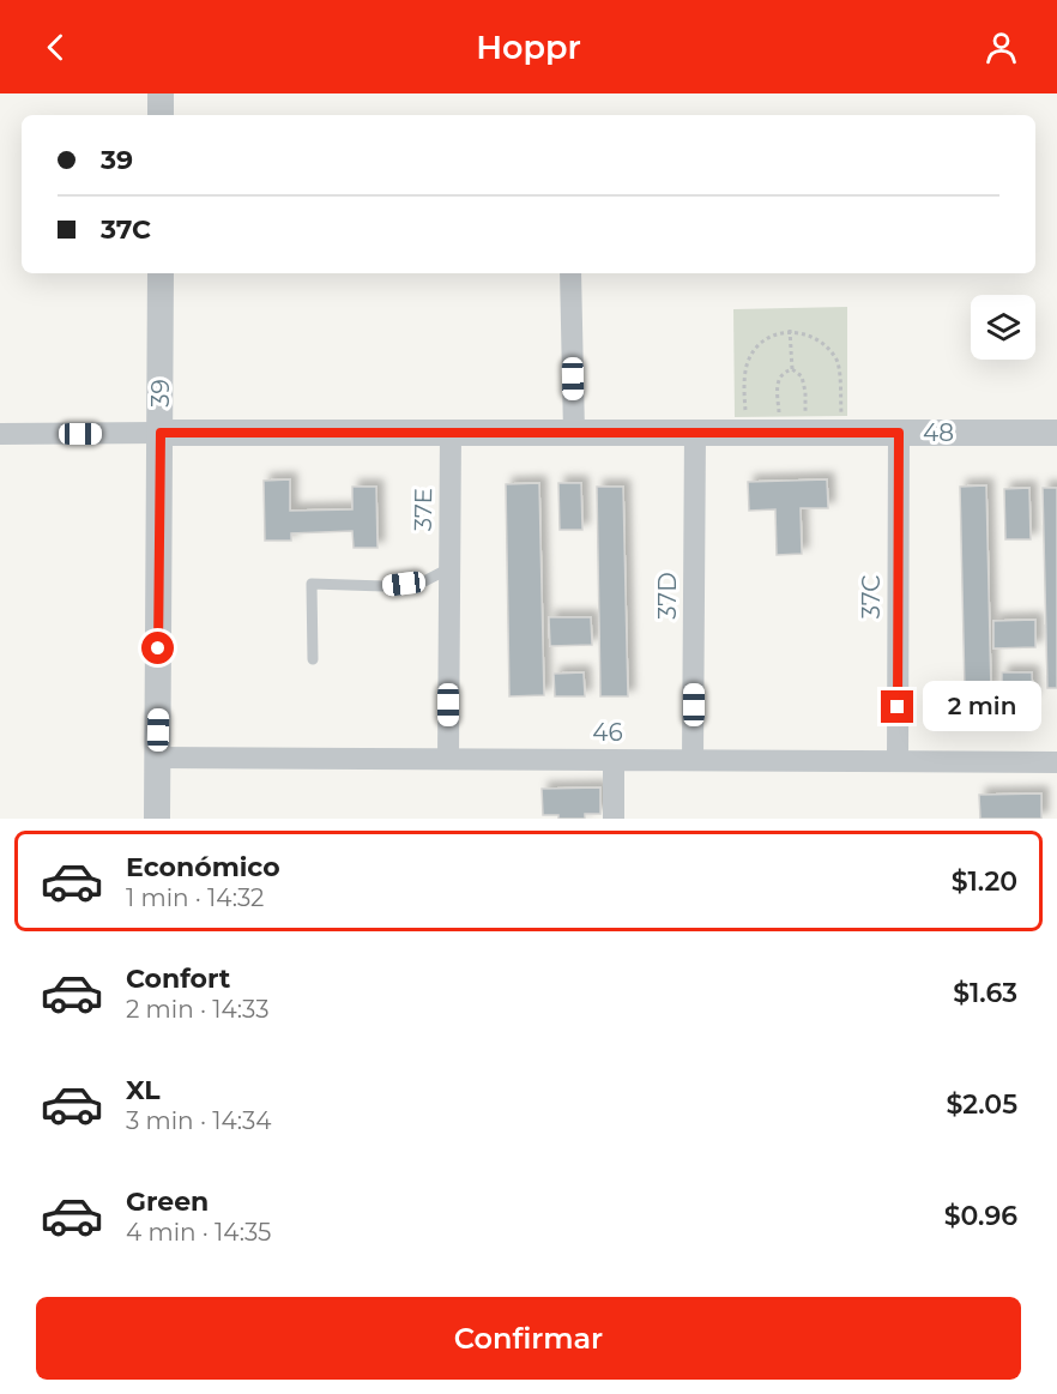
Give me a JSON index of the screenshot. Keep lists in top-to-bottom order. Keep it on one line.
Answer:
{"streets":{"street":["39","48","37E","37D","37C","46"]},"crossings":[["39","48"],["39","46"],["48","37E"],["48","37D"],["48","37C"],["37E","46"],["37D","46"],["37C","46"]],"page":{"header":"Hoppr","banner":["39","37C"],"bubble":"2 min","list":[{"name":"Económico","note":"1 min · 14:32","value":"$1.20"},{"name":"Confort","note":"2 min · 14:33","value":"$1.63"},{"name":"XL","note":"3 min · 14:34","value":"$2.05"},{"name":"Green","note":"4 min · 14:35","value":"$0.96"}],"buttons":"Confirmar"}}
